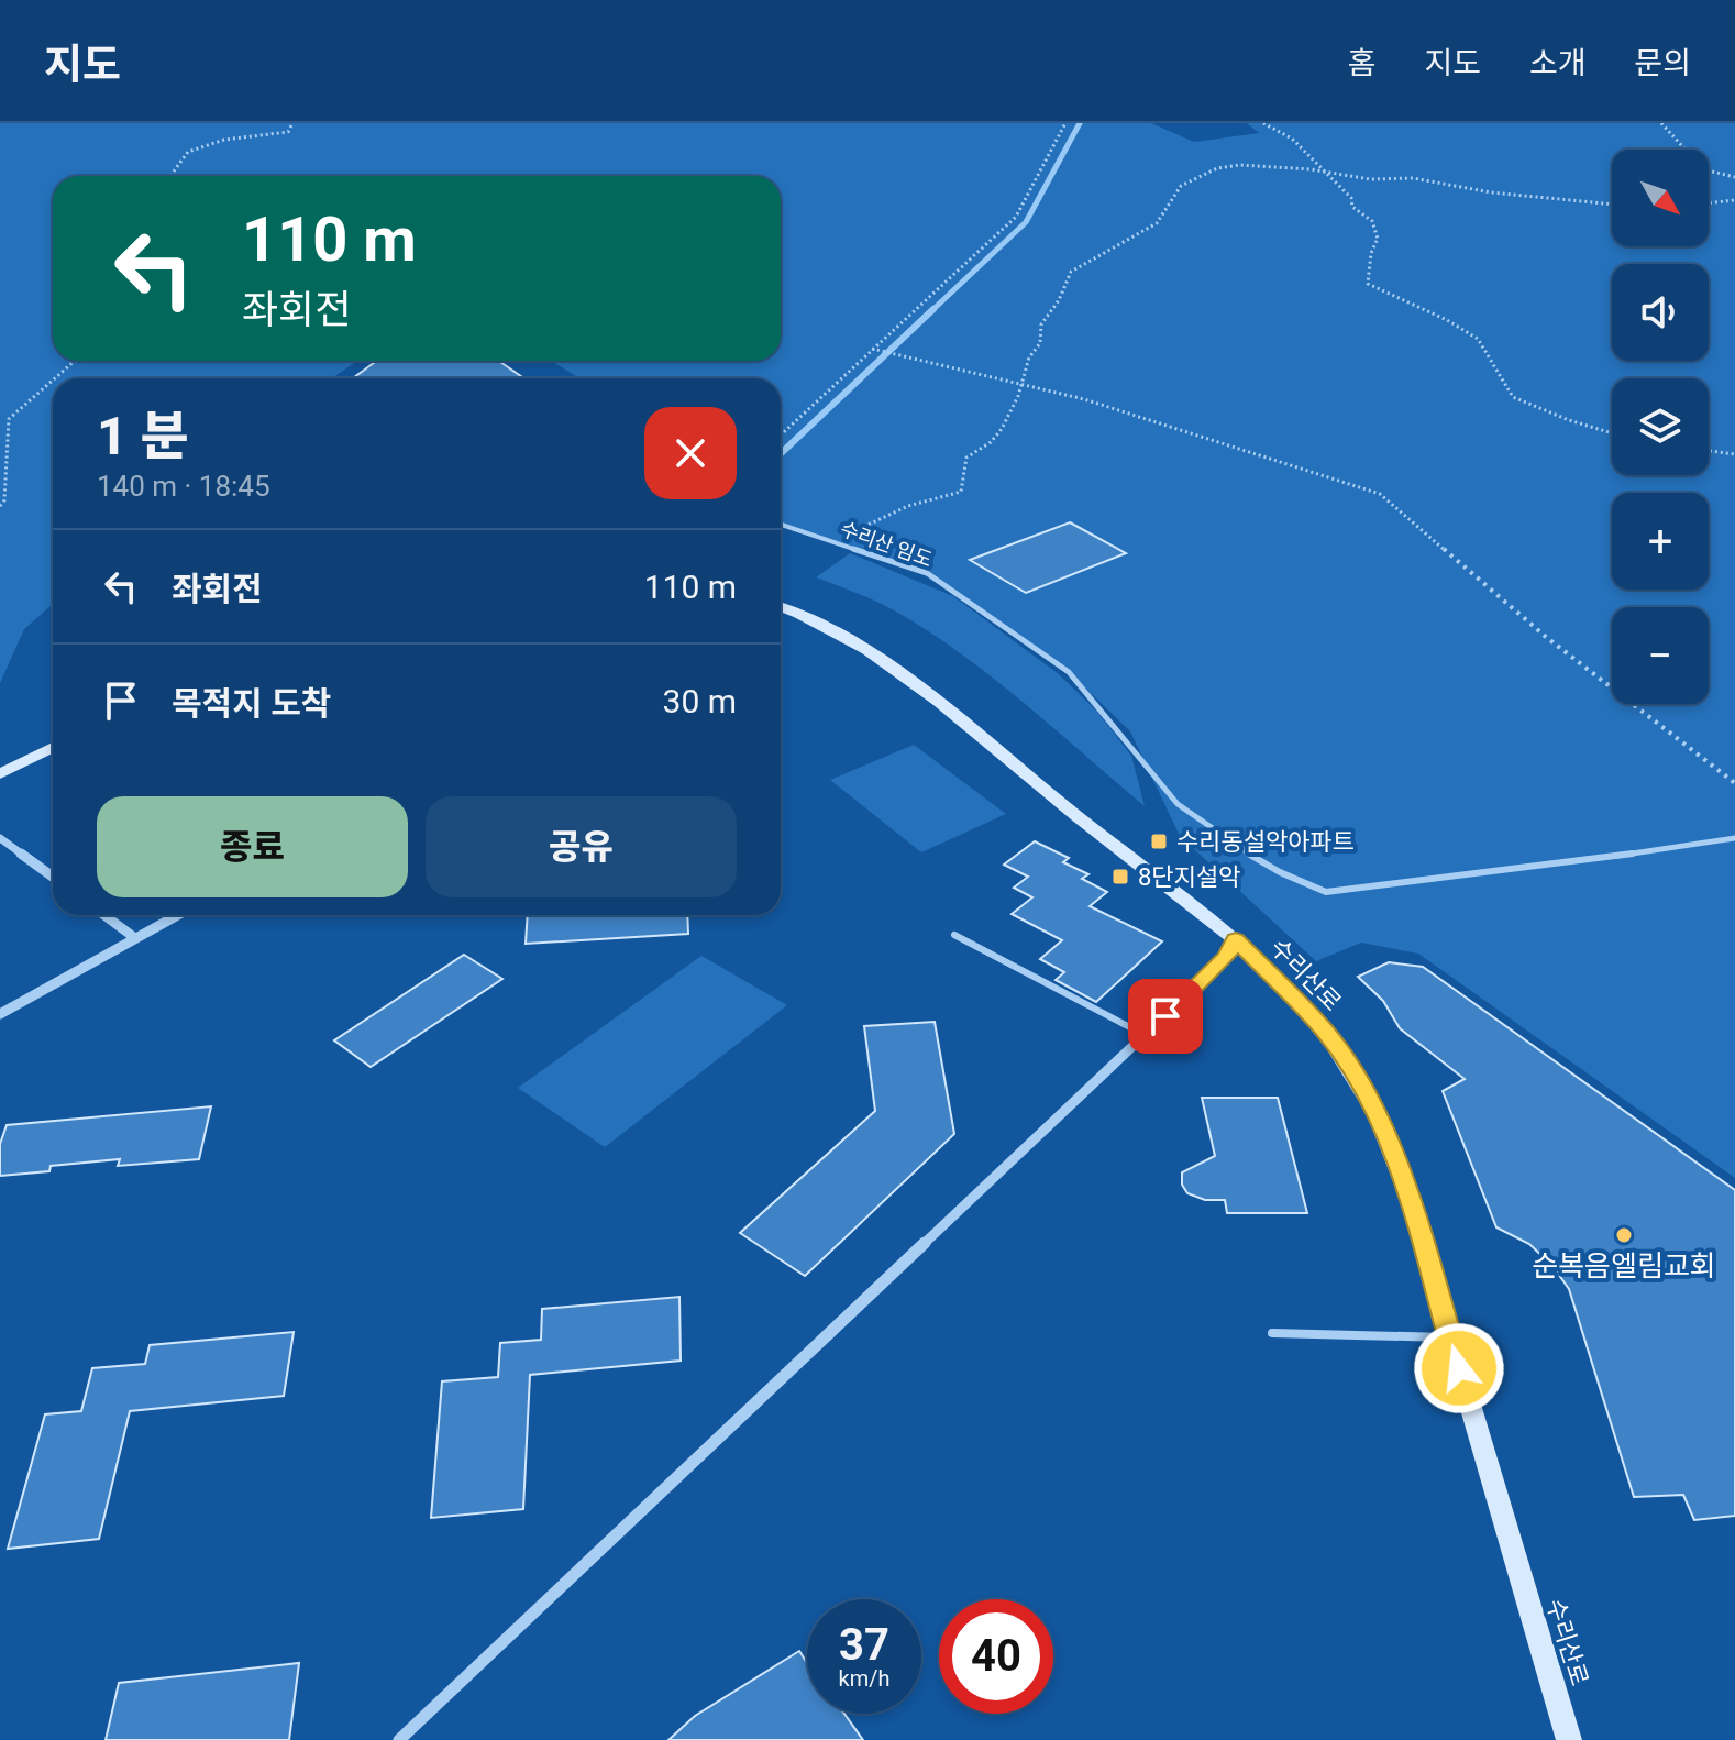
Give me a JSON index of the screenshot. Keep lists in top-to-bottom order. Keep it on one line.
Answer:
{"streets":{"street":["수리산로"],"lane":["수리산 임도"]},"places":{"transit":["수리동설악아파트","8단지설악"],"other":["순복음엘림교회"]},"north":"bottom right","page":{"header":"지도","nav":["홈","지도","소개","문의"],"map_buttons":["+","−"],"turn":["110 m","좌회전"],"heading":["1 분","140 m · 18:45"],"list":[{"name":"좌회전","value":"110 m"},{"name":"목적지 도착","value":"30 m"}],"buttons":["종료","공유"],"speed":"37 km/h","limit":"40"}}
